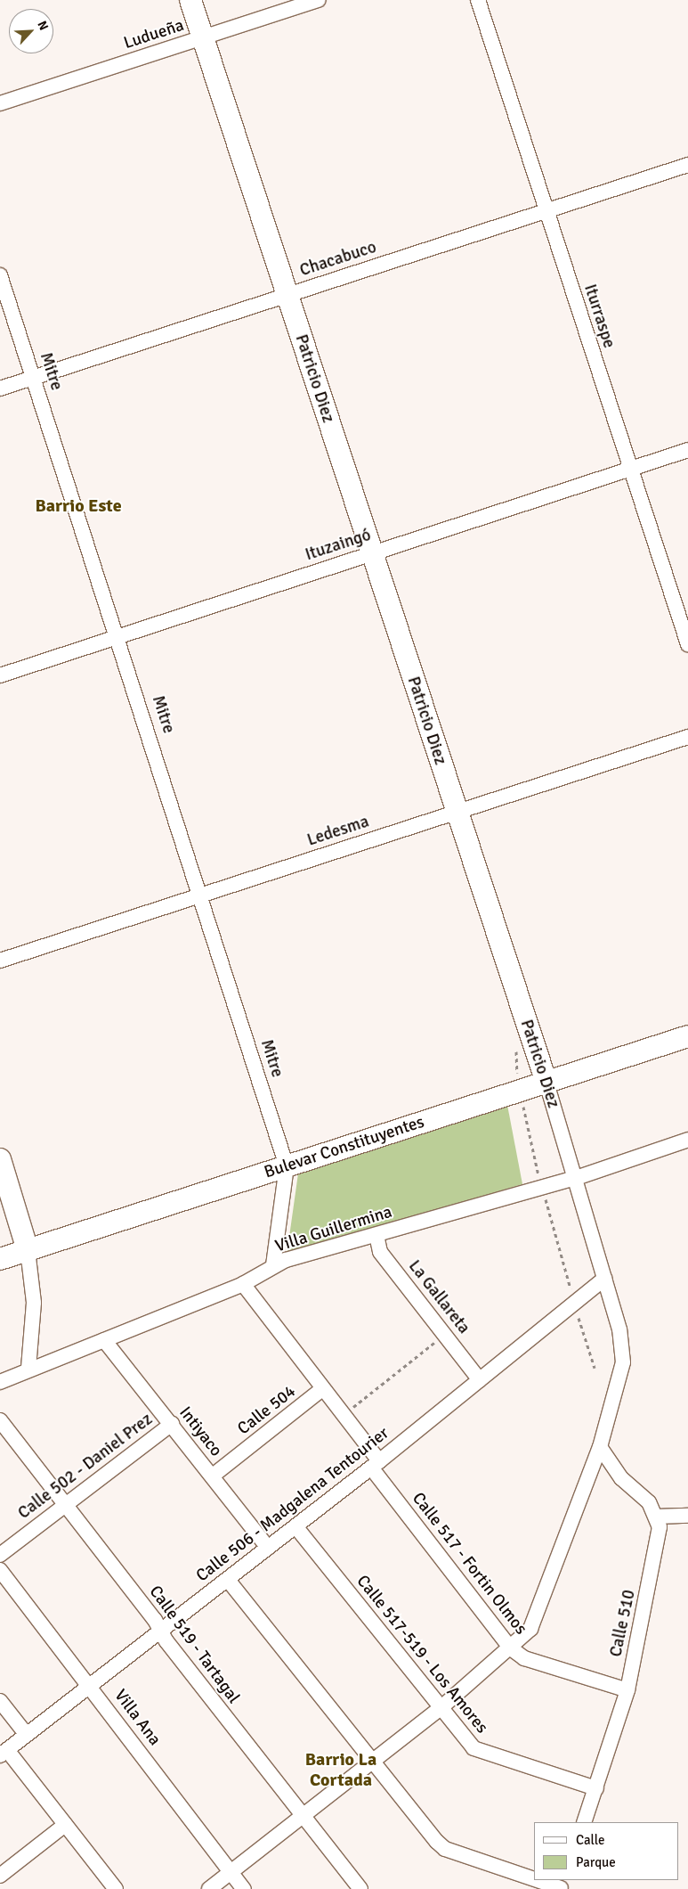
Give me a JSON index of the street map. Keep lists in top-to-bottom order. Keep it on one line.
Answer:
{"streets":{"street":["Ludueña","Chacabuco","Iturraspe","Mitre","Patricio Diez","Ituzaingó","Ledesma","Bulevar Constituyentes","Villa Guillermina","La Gallareta","Calle 504","Intiyaco","Calle 502 - Daniel Prez","Calle 506 - Madgalena Tentourier","Calle 517 - Fortin Olmos","Calle 510","Calle 519 - Tartagal","Calle 517-519 - Los Amores","Villa Ana"]},"crossings":[["Ludueña","Patricio Diez"],["Chacabuco","Iturraspe"],["Chacabuco","Mitre"],["Chacabuco","Patricio Diez"],["Iturraspe","Ituzaingó"],["Mitre","Ituzaingó"],["Mitre","Ledesma"],["Mitre","Bulevar Constituyentes"],["Patricio Diez","Ituzaingó"],["Patricio Diez","Ledesma"],["Patricio Diez","Bulevar Constituyentes"],["Patricio Diez","Villa Guillermina"],["Patricio Diez","Calle 506 - Madgalena Tentourier"],["Patricio Diez","Calle 517 - Fortin Olmos"],["Patricio Diez","Calle 519 - Tartagal"],["Patricio Diez","Calle 517-519 - Los Amores"],["Patricio Diez","Villa Ana"],["Villa Guillermina","La Gallareta"],["Villa Guillermina","Intiyaco"],["Villa Guillermina","Calle 517 - Fortin Olmos"],["La Gallareta","Calle 506 - Madgalena Tentourier"],["Calle 504","Intiyaco"],["Calle 504","Calle 517 - Fortin Olmos"],["Intiyaco","Calle 502 - Daniel Prez"],["Intiyaco","Calle 506 - Madgalena Tentourier"],["Calle 502 - Daniel Prez","Calle 519 - Tartagal"],["Calle 506 - Madgalena Tentourier","Calle 517 - Fortin Olmos"],["Calle 506 - Madgalena Tentourier","Calle 519 - Tartagal"],["Calle 506 - Madgalena Tentourier","Calle 517-519 - Los Amores"],["Calle 506 - Madgalena Tentourier","Villa Ana"],["Calle 517 - Fortin Olmos","Calle 510"],["Calle 510","Calle 517-519 - Los Amores"]],"districts":["Barrio Este","Barrio La Cortada"],"legend":["Calle","Parque"],"north":"top right"}
